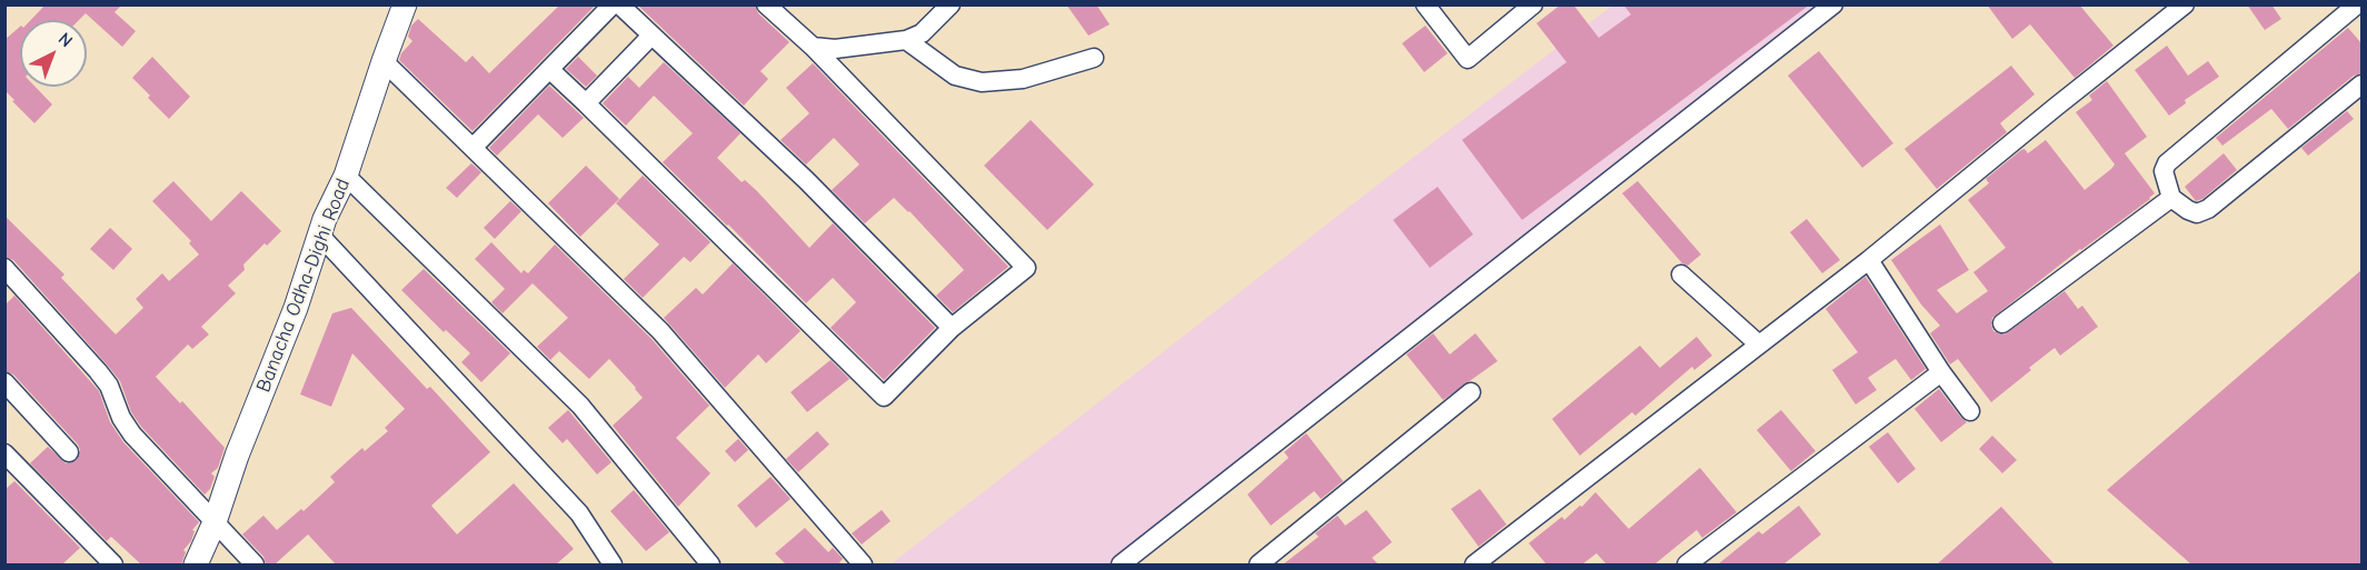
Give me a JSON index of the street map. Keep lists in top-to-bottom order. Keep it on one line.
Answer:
{"streets":{"street":["Banacha Odha-Dighi Road"]},"north":"top right"}
